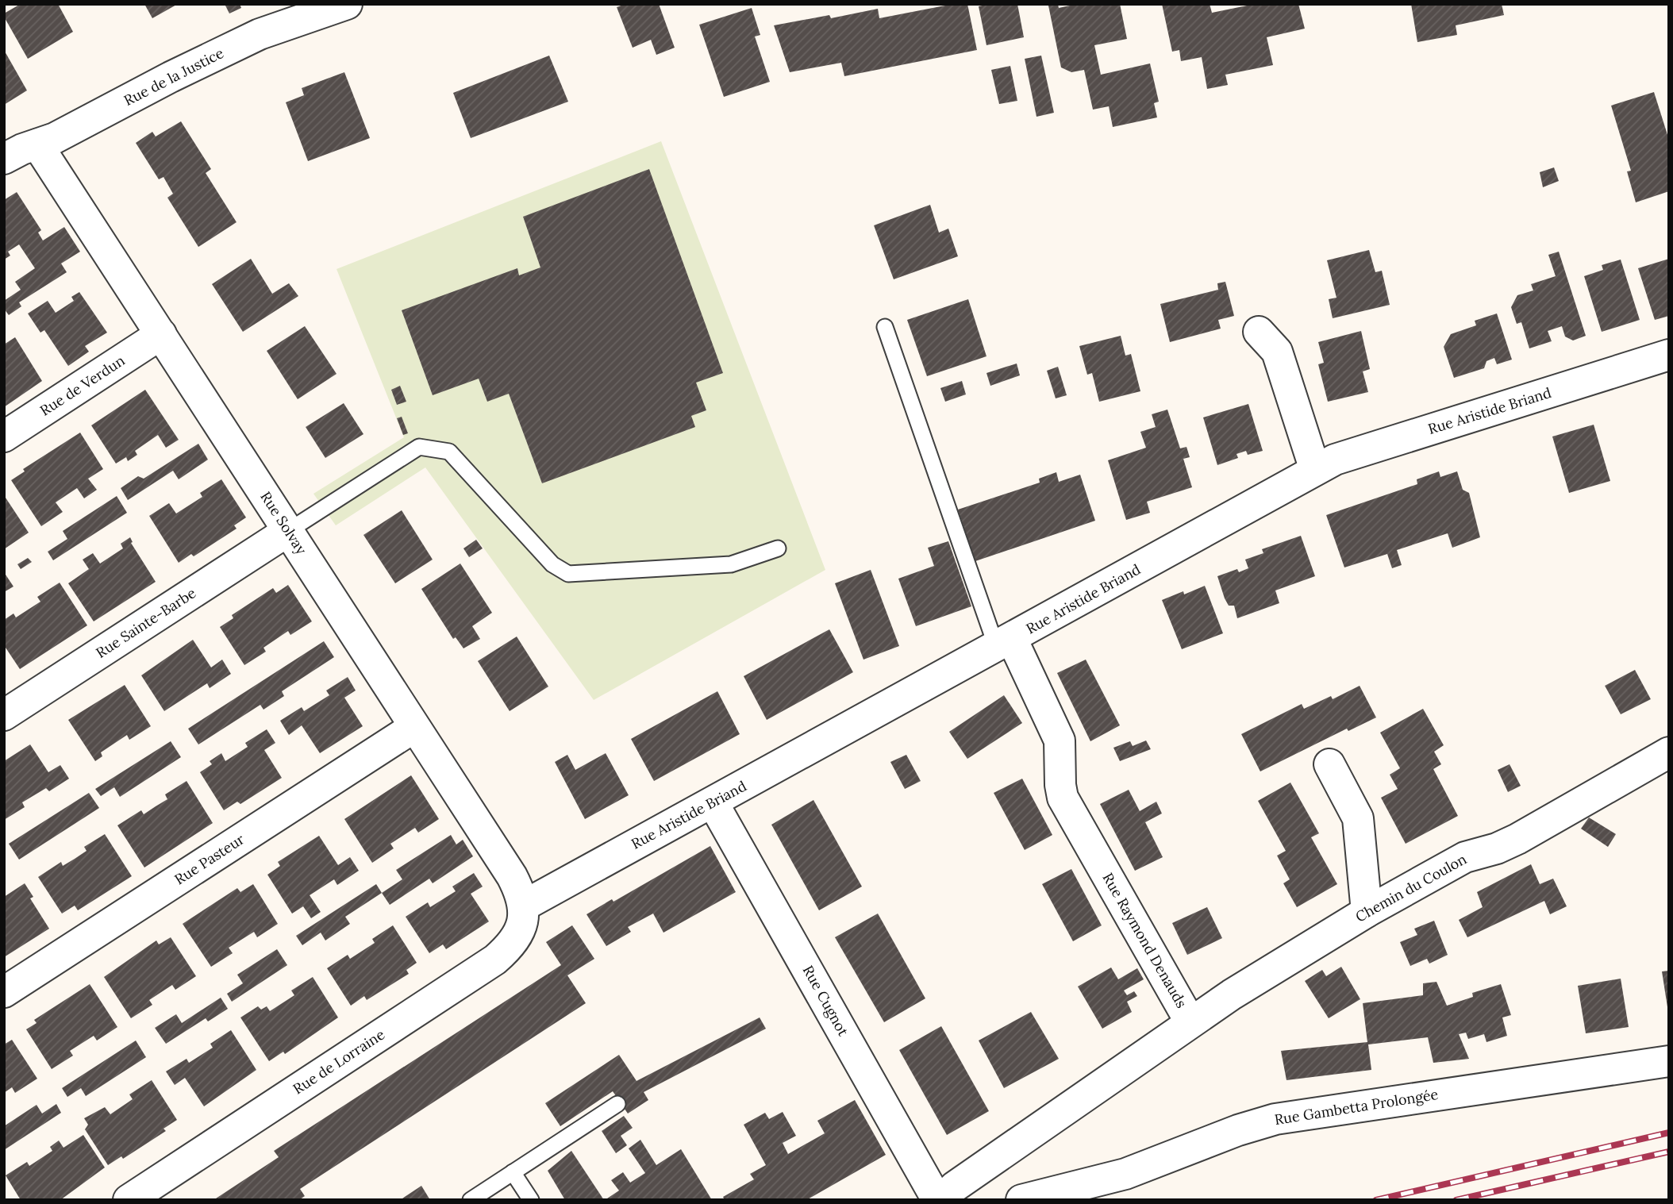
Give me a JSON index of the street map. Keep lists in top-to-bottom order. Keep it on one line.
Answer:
{"streets":{"street":["Rue de la Justice","Rue de Verdun","Rue Aristide Briand","Rue Solvay","Rue Sainte-Barbe","Rue Pasteur","Chemin du Coulon","Rue Raymond Denauds","Rue Cugnot","Rue de Lorraine","Rue Gambetta Prolongée"]},"crossings":[["Rue de la Justice","Rue Solvay"],["Rue de Verdun","Rue Solvay"],["Rue Aristide Briand","Rue Solvay"],["Rue Aristide Briand","Rue Raymond Denauds"],["Rue Aristide Briand","Rue Cugnot"],["Rue Aristide Briand","Rue de Lorraine"],["Rue Solvay","Rue Sainte-Barbe"],["Rue Solvay","Rue Pasteur"],["Rue Solvay","Rue de Lorraine"],["Chemin du Coulon","Rue Raymond Denauds"],["Rue Raymond Denauds","Rue Cugnot"]]}
